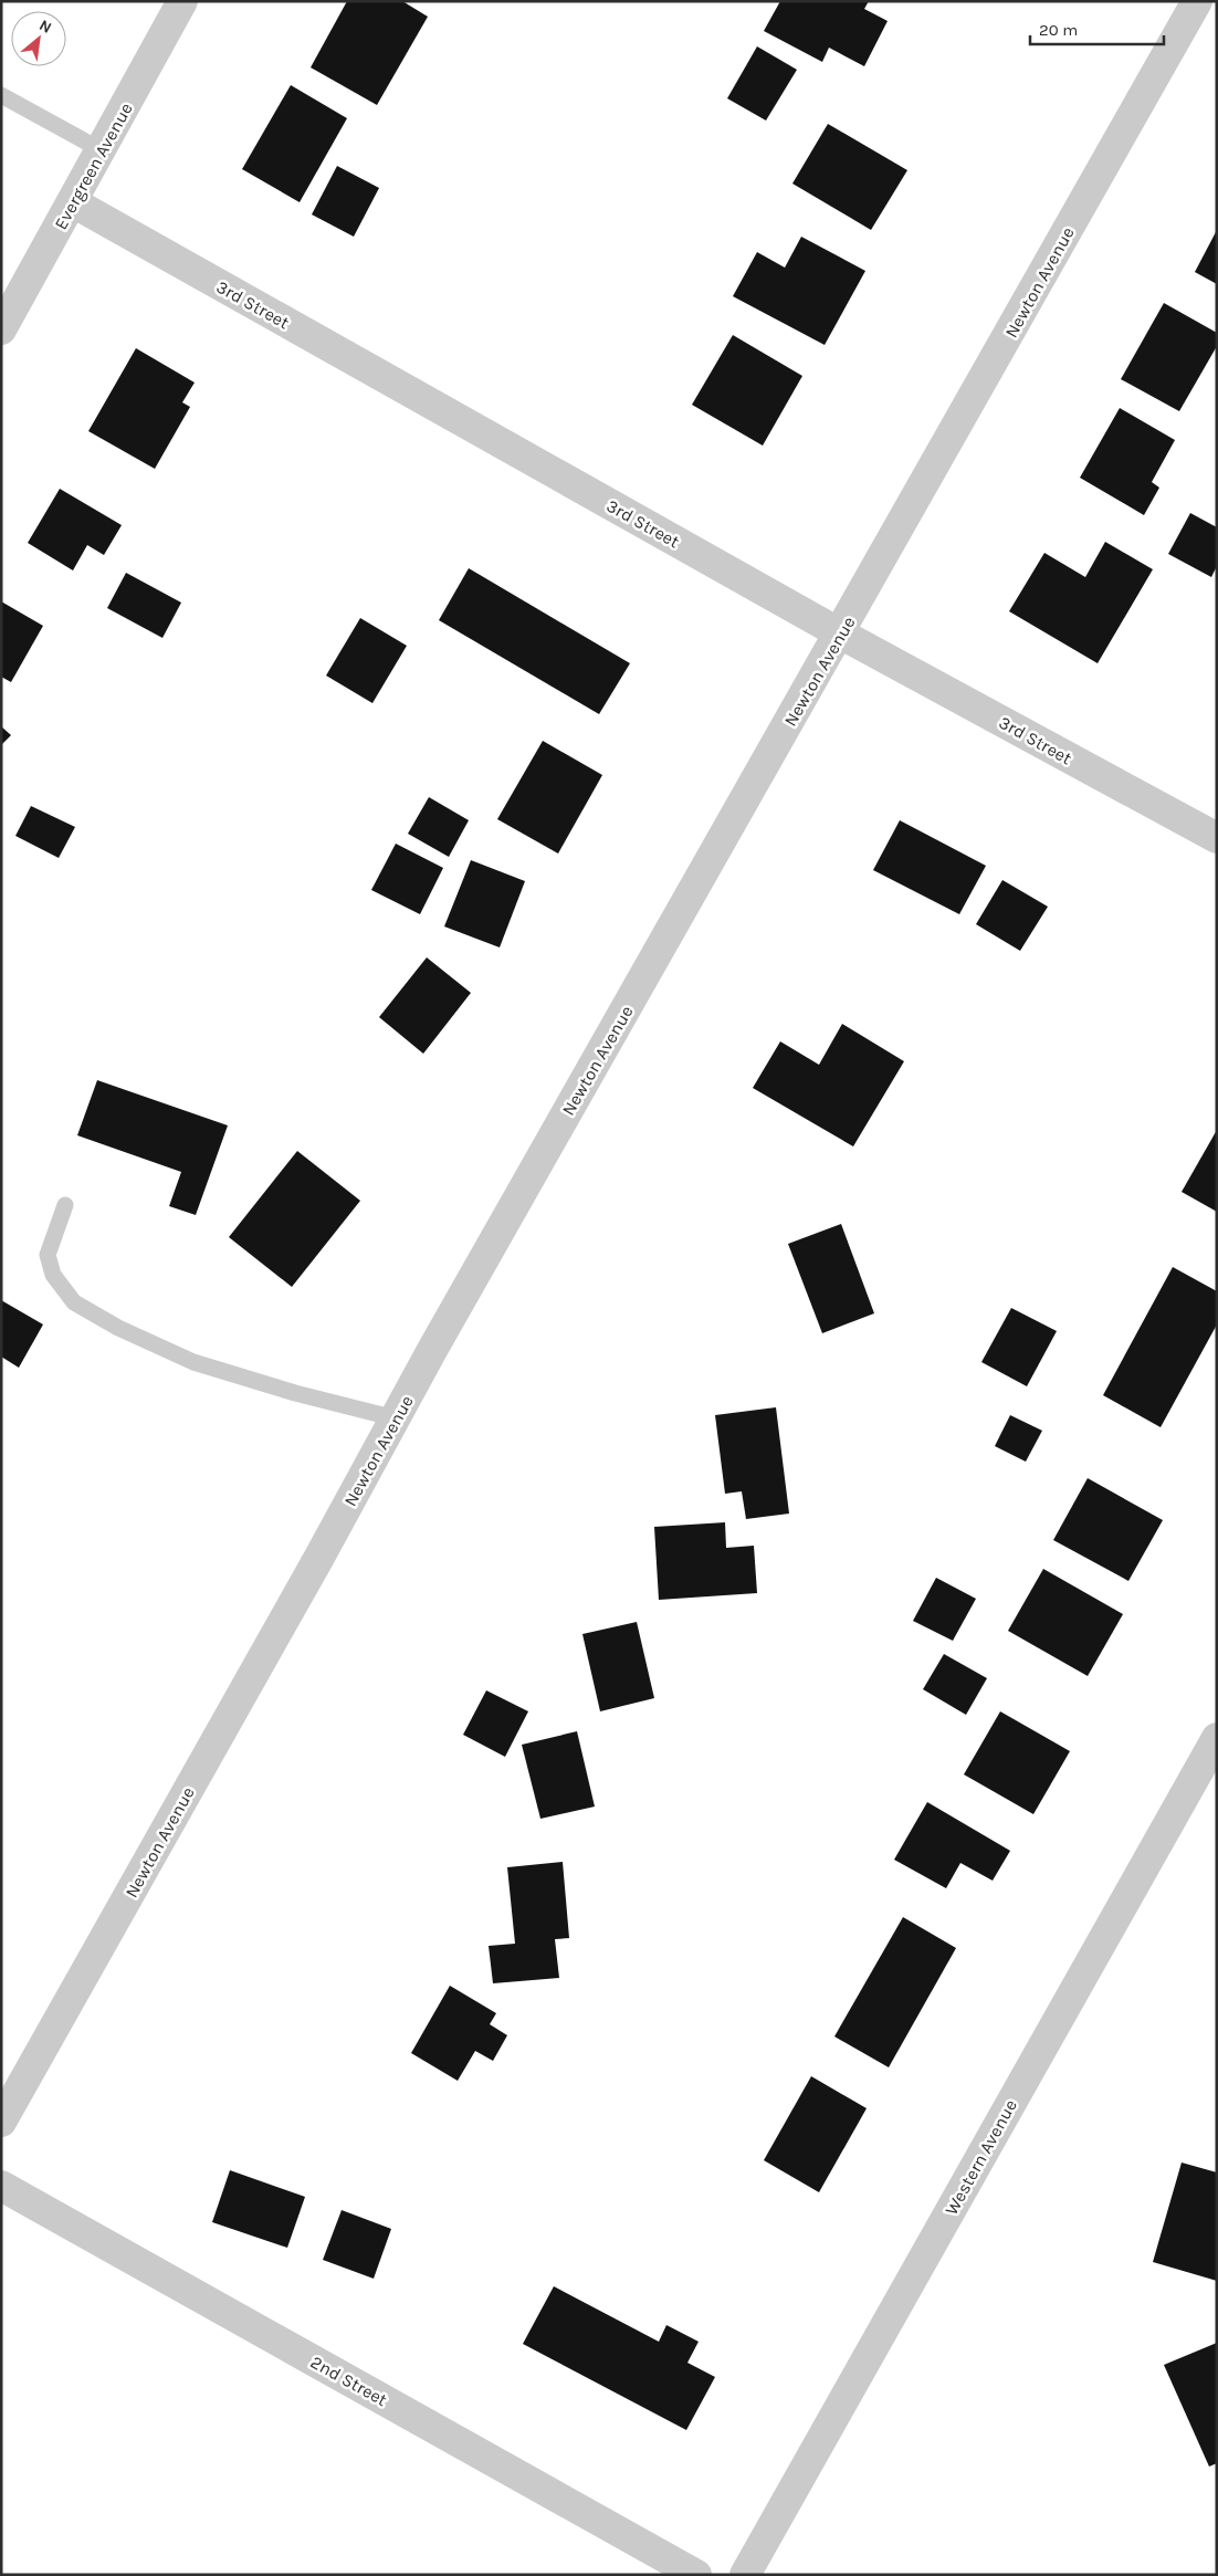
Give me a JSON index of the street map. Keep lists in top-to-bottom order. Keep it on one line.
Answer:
{"streets":{"street":["Evergreen Avenue","Newton Avenue","3rd Street","Western Avenue","2nd Street"]},"crossings":[["Evergreen Avenue","3rd Street"],["Newton Avenue","3rd Street"]],"scale_bar":"20 m","north":"top right"}
